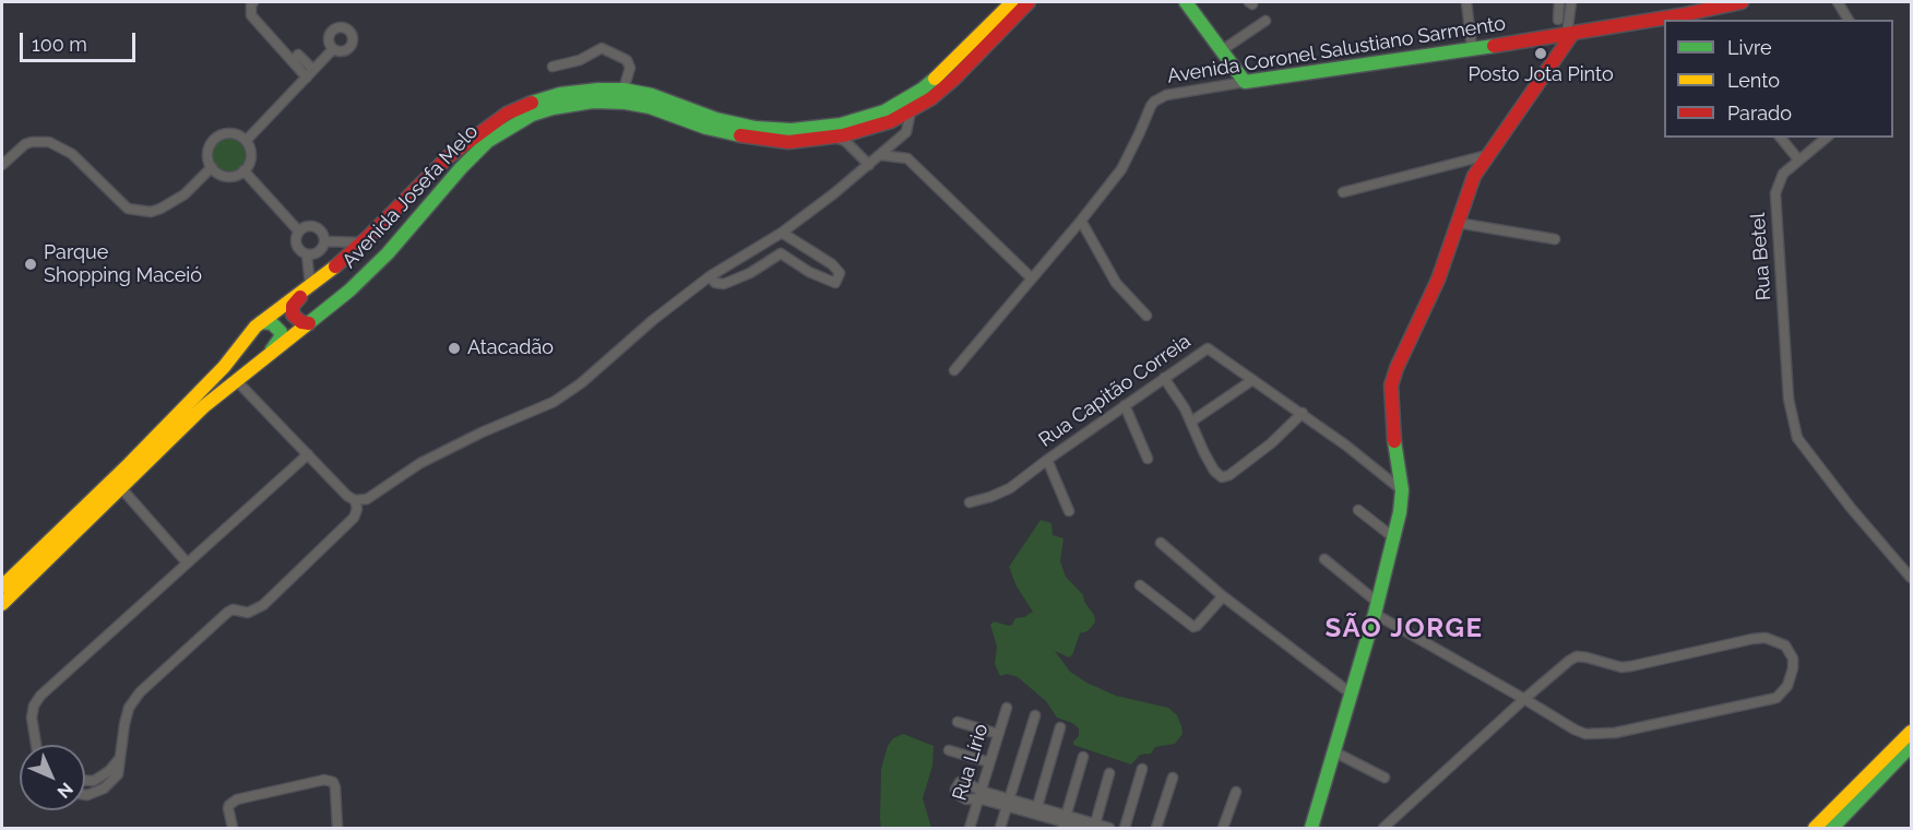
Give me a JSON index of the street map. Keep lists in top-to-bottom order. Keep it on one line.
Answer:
{"streets":{"main road":["Avenida Coronel Salustiano Sarmento","Avenida Josefa Melo"],"street":["Rua Betel","Rua Capitão Correia","Rua Lírio"]},"districts":["SÃO JORGE"],"places":["Posto Jota Pinto","Parque Shopping Maceió","Atacadão"],"legend":["Livre","Lento","Parado"],"scale_bar":"100 m","north":"bottom right"}
